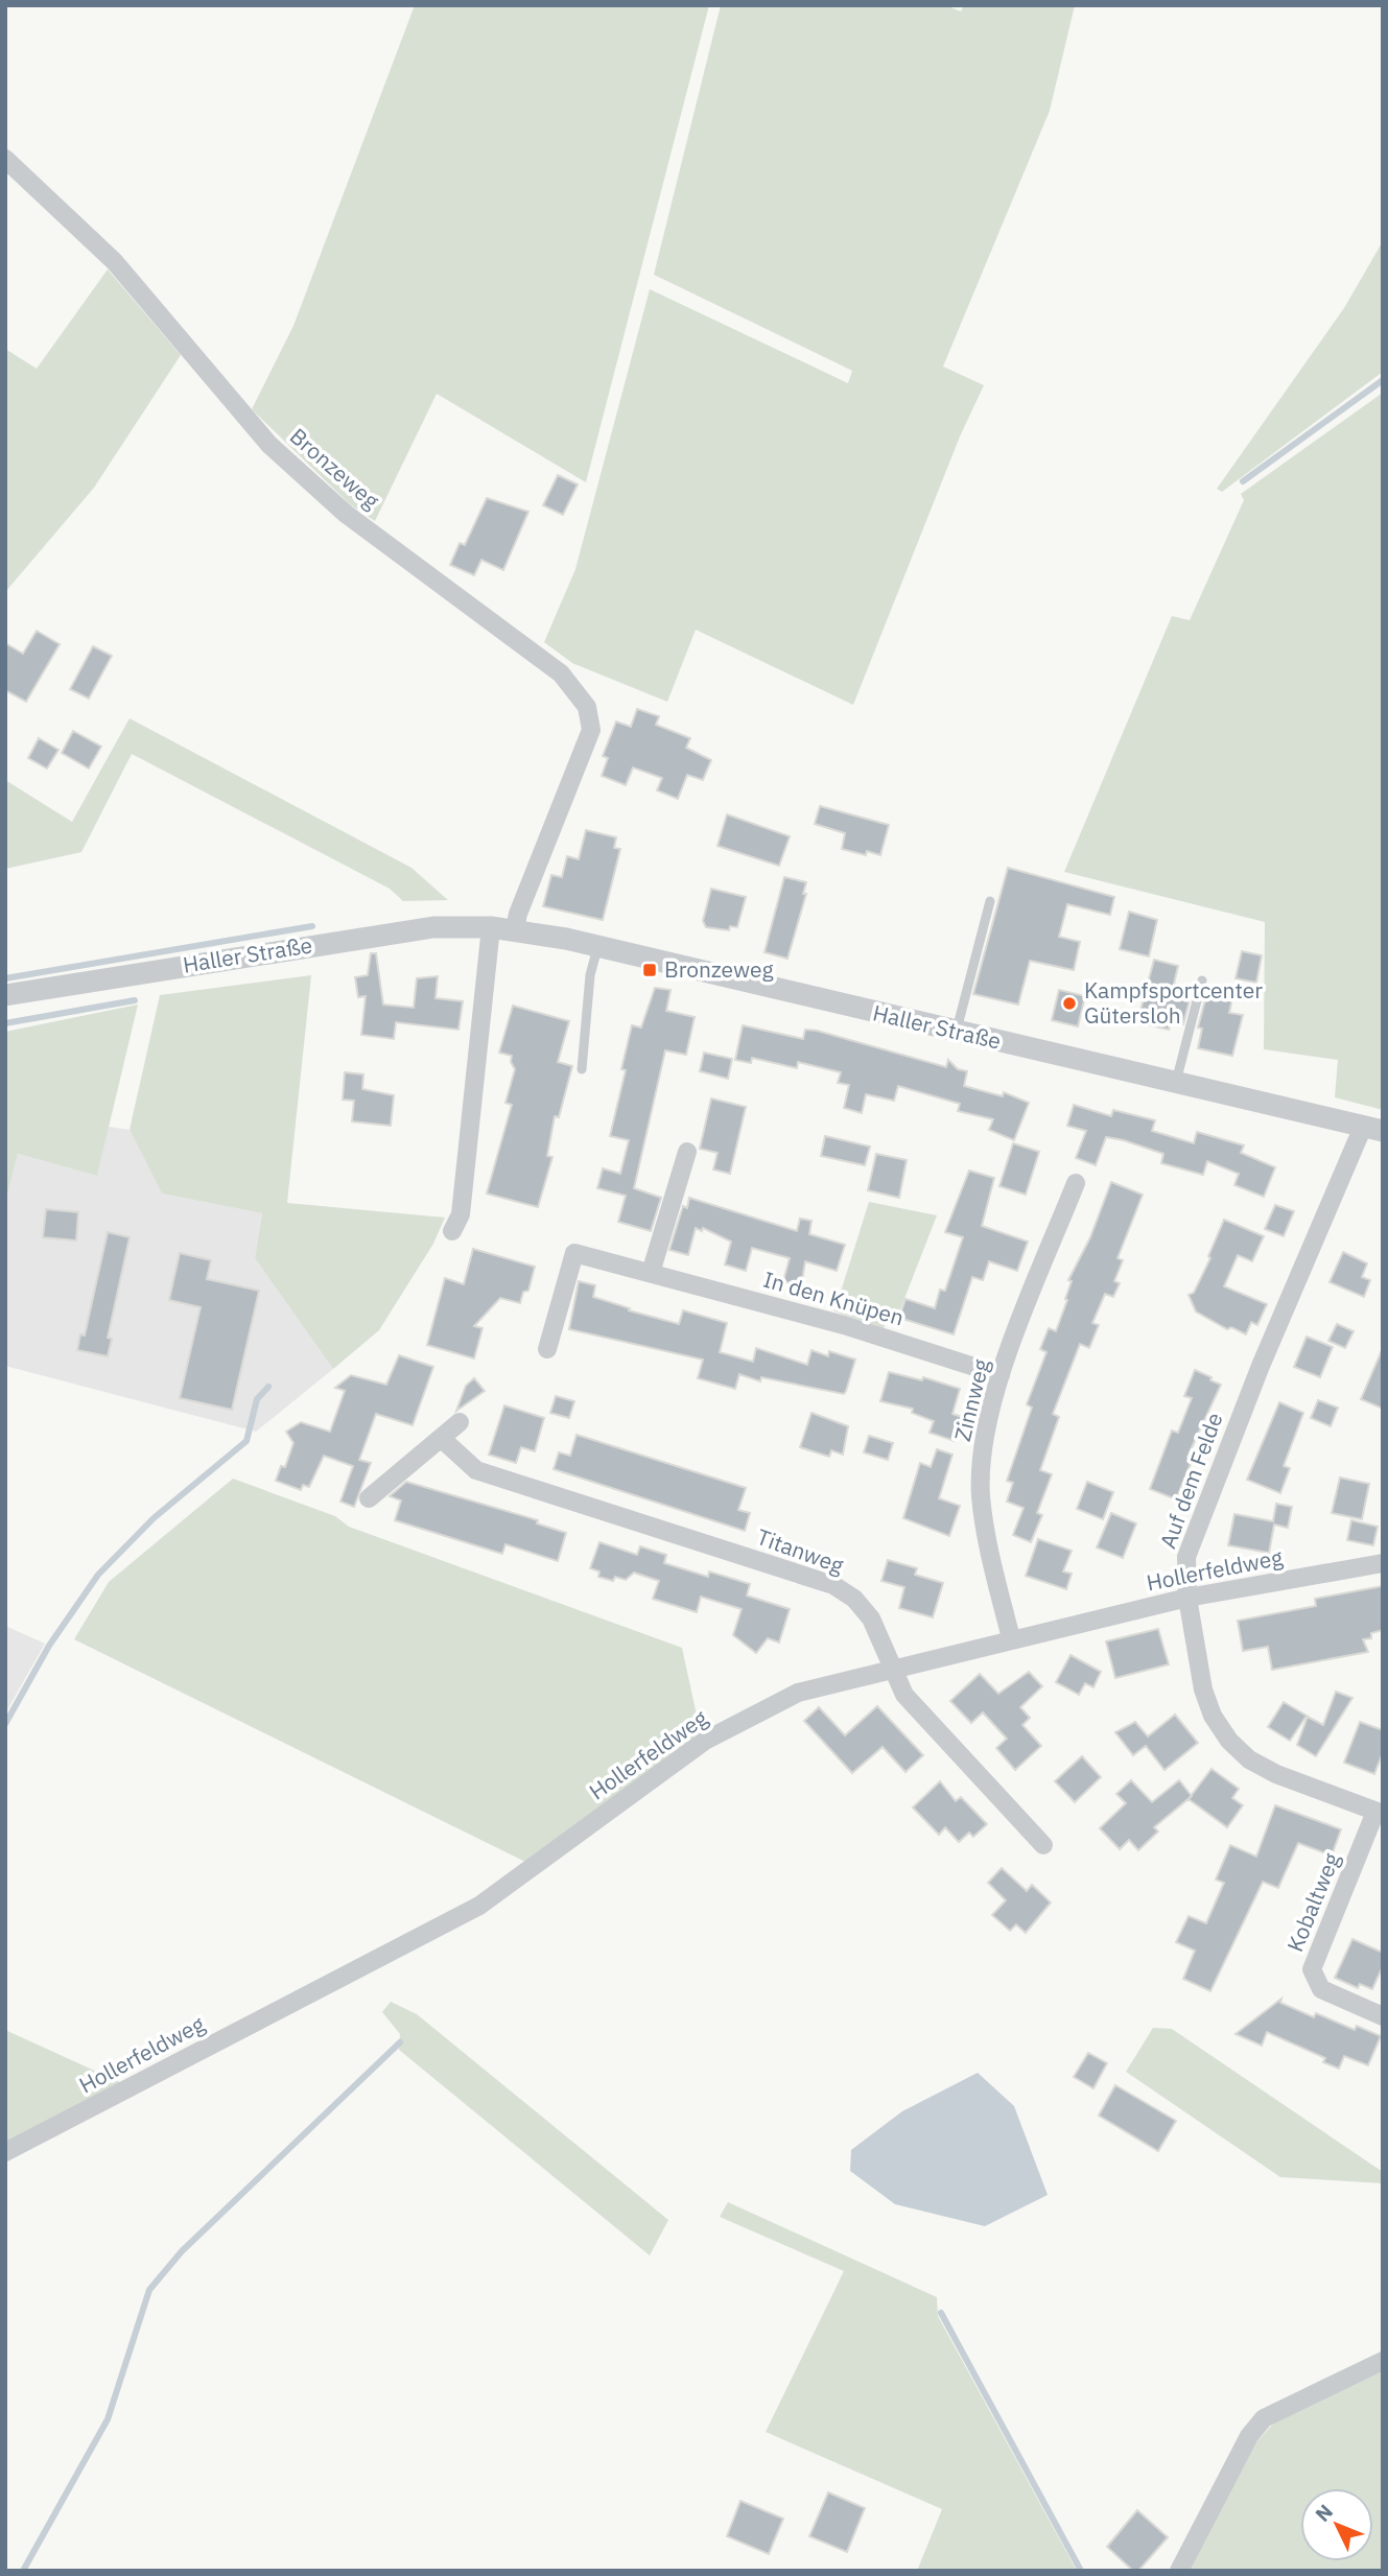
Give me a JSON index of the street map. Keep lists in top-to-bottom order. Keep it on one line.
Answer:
{"streets":{"street":["Bronzeweg","Haller Straße","In den Knüpen","Zinnweg","Auf dem Felde","Titanweg","Hollerfeldweg","Kobaltweg"]},"crossings":[["Bronzeweg","Haller Straße"],["Haller Straße","Auf dem Felde"],["In den Knüpen","Zinnweg"],["Zinnweg","Hollerfeldweg"],["Auf dem Felde","Hollerfeldweg"],["Auf dem Felde","Kobaltweg"],["Titanweg","Hollerfeldweg"]],"places":{"transit":["Bronzeweg"],"other":["Kampfsportcenter Gütersloh"]},"north":"top left"}
